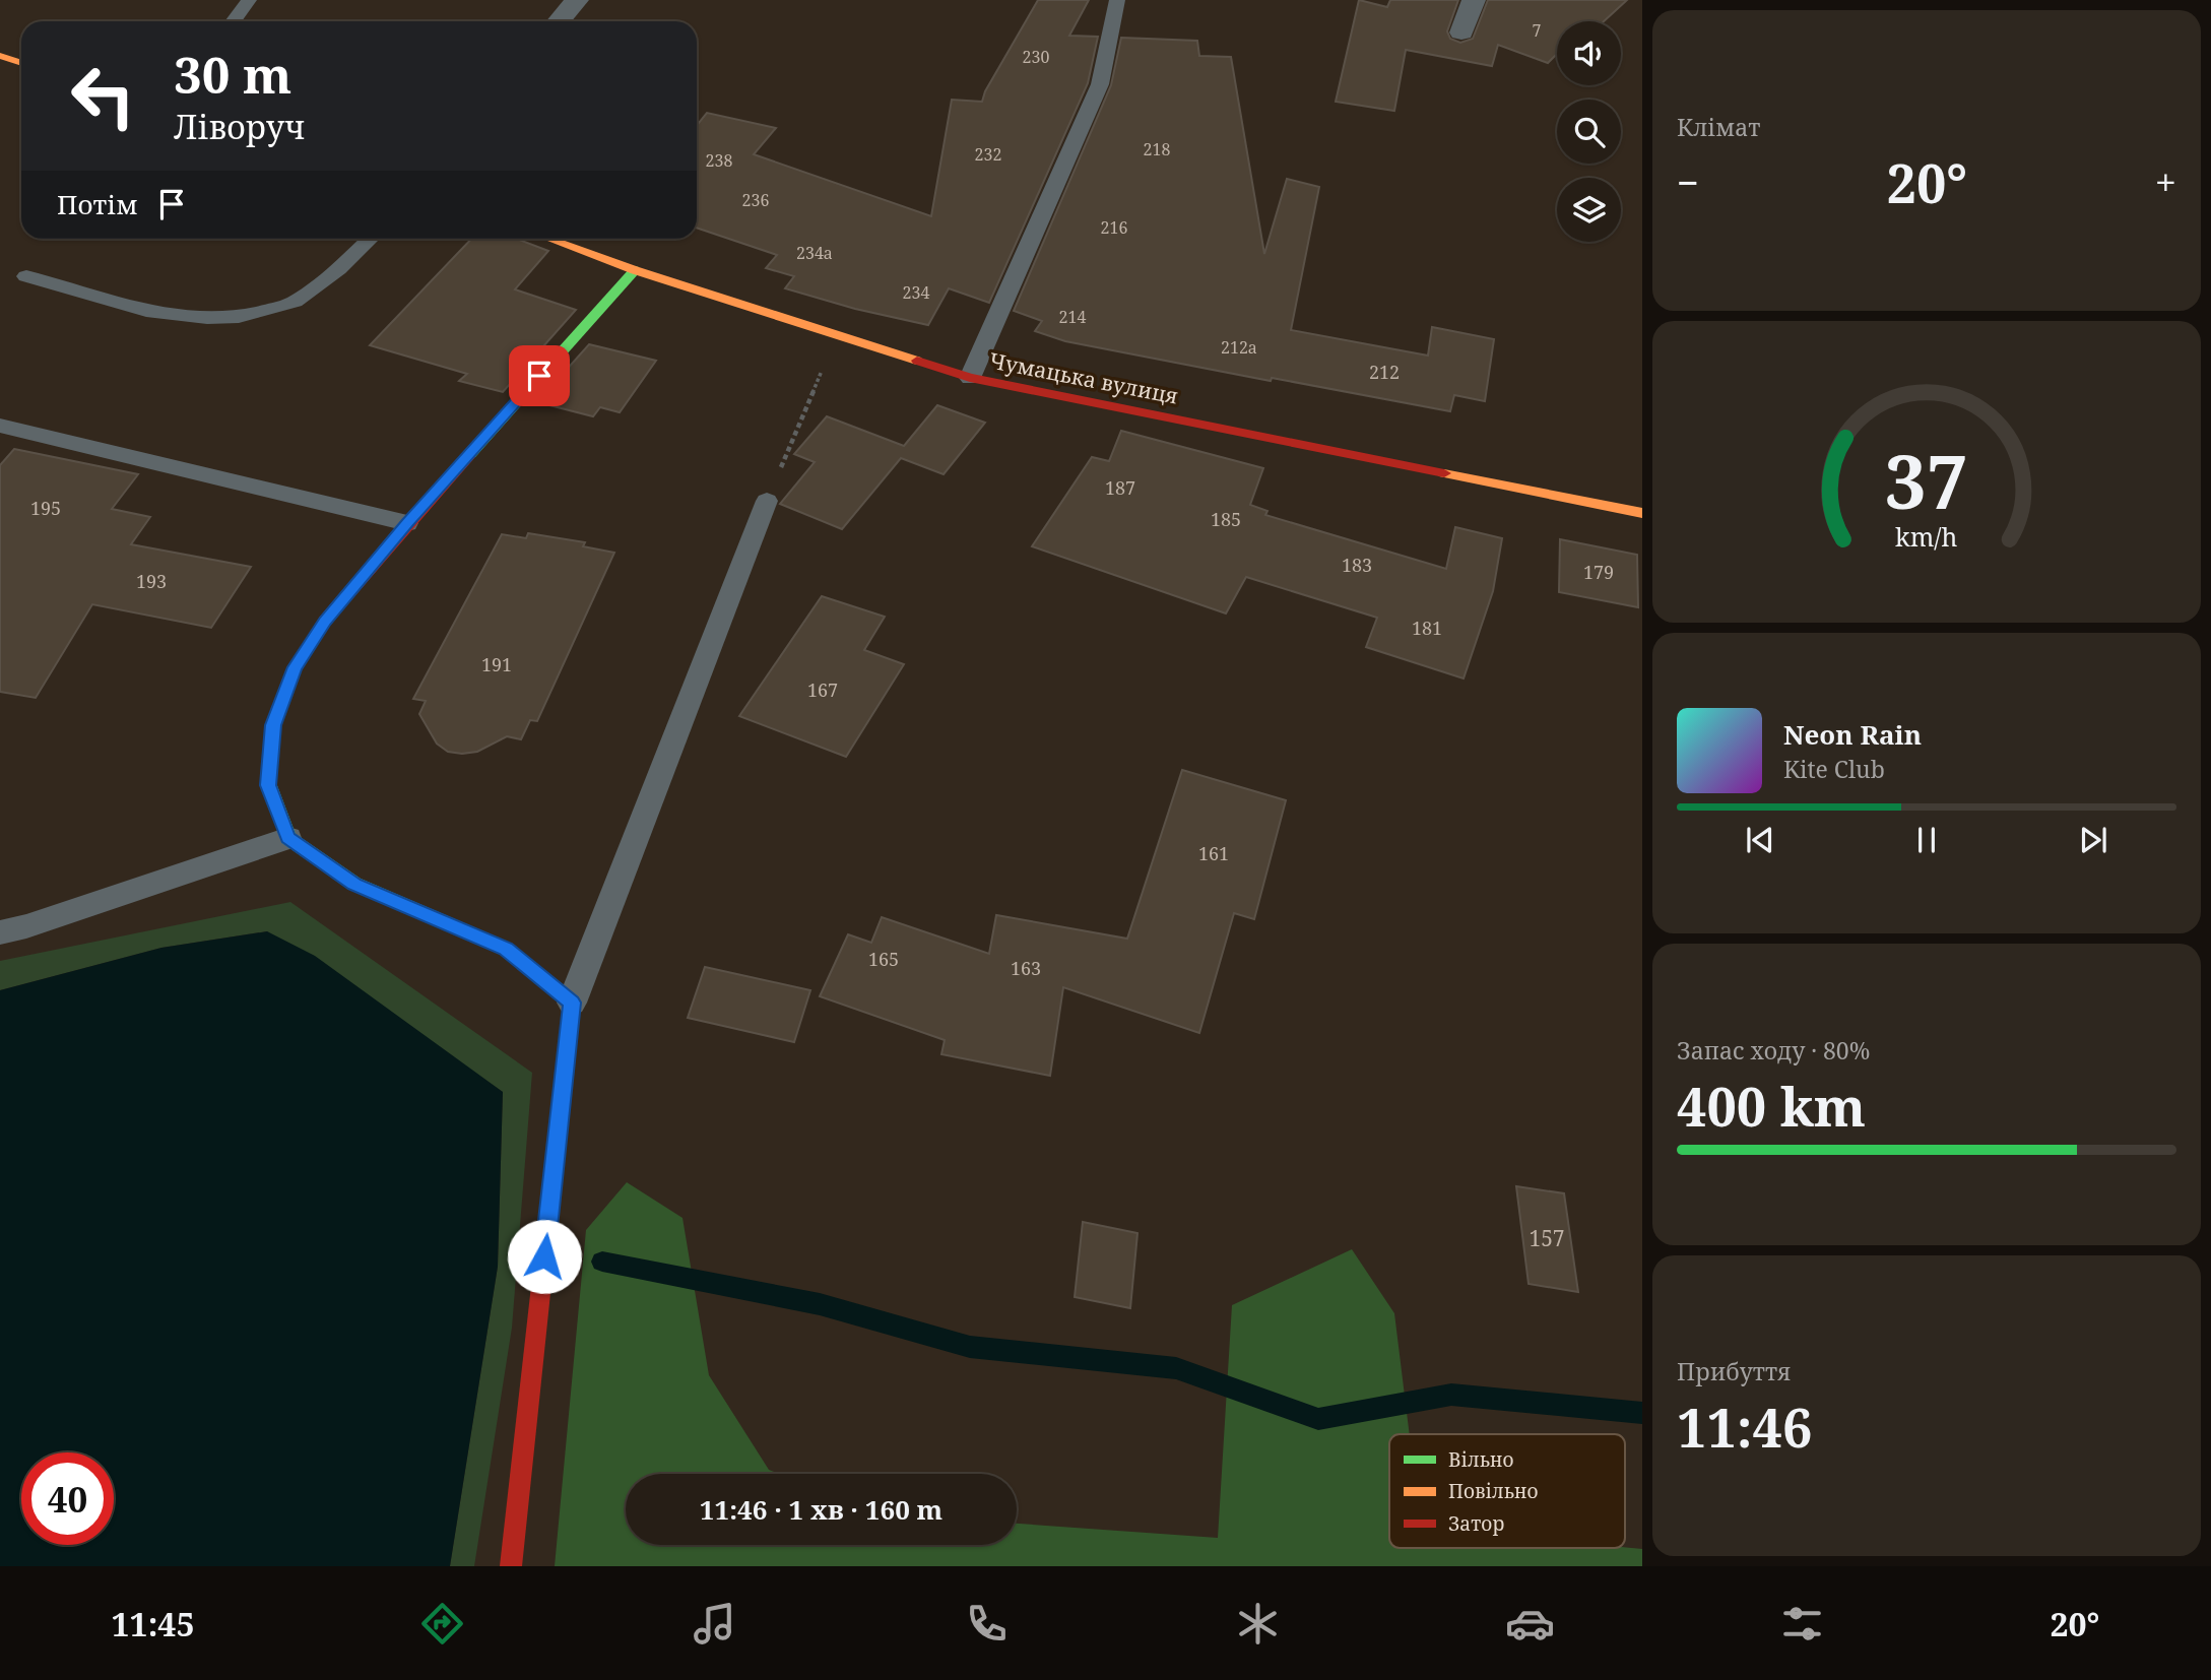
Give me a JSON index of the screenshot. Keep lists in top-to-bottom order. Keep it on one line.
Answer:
{"streets":{"street":["Чумацька вулиця"]},"house_numbers":["7","230","218","232","238","236","216","234а","234","214","212а","212","187","195","185","183","179","193","181","191","167","161","165","163","157"],"legend":["Вільно","Повільно","Затор"],"page":{"tile":["Клімат",["Запас ходу · 80%","400 km"],["Прибуття","11:46"]],"turn":["30 m","Ліворуч"],"heat":["−","20°","+"],"then":"Потім","song":["Neon Rain","Kite Club"],"limit":"40","trip":"11:46 · 1 хв · 160 m","tabs":["11:45","20°"],"gauge":["37","km/h"]}}
